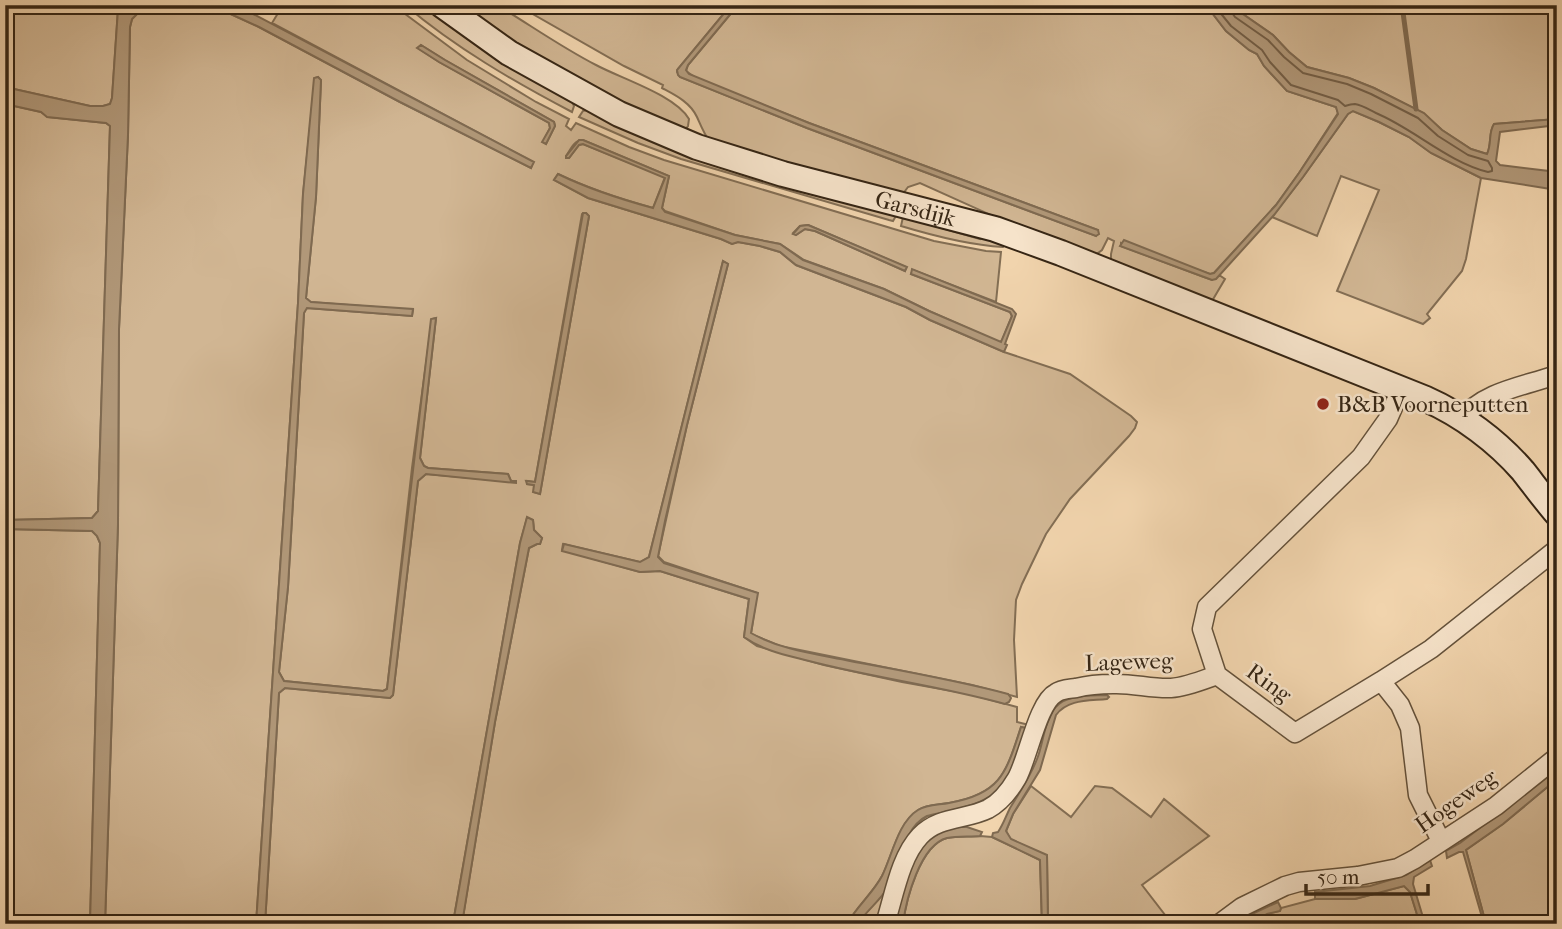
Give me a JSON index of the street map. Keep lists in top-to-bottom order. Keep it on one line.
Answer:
{"streets":{"main road":["Garsdijk"],"street":["Lageweg","Ring","Hogeweg"]},"crossings":[["Garsdijk","Ring"],["Lageweg","Ring"]],"places":["B&B Voorneputten"],"scale_bar":"50 m"}
